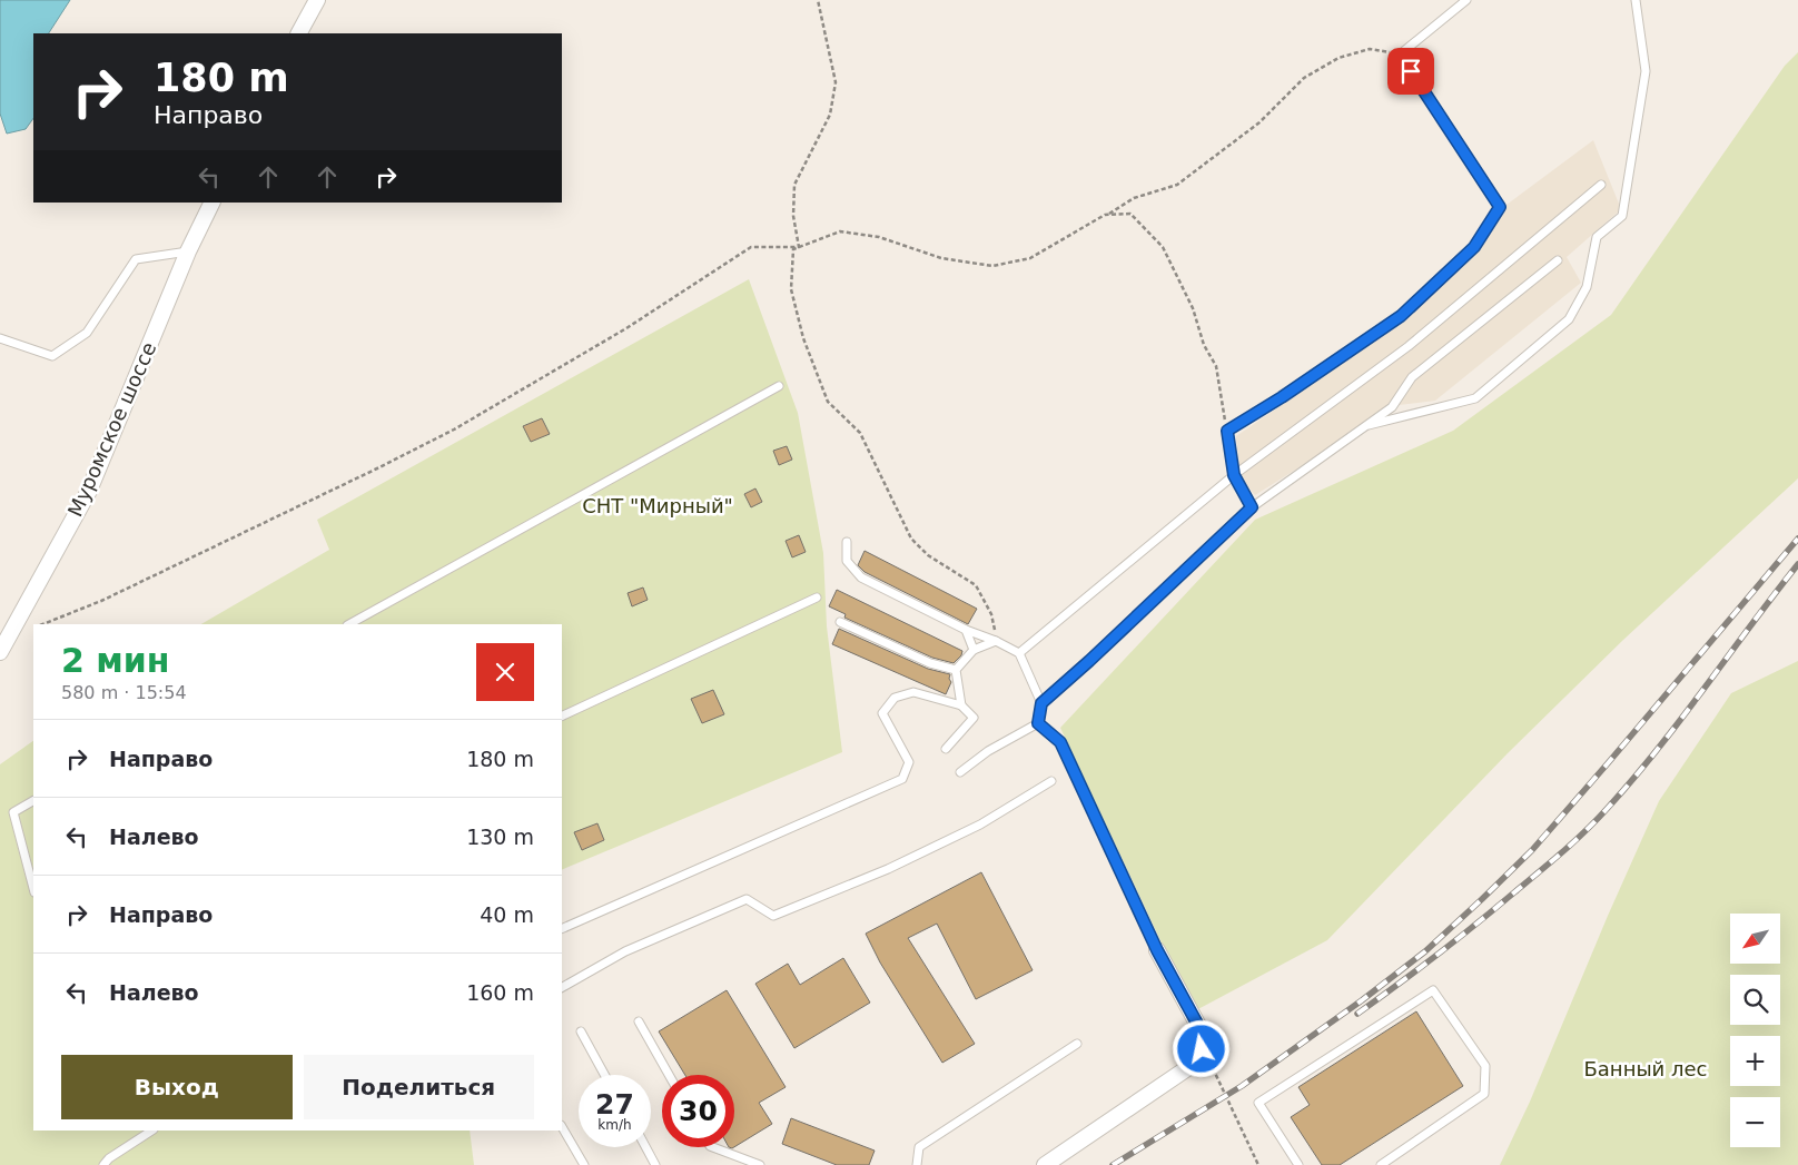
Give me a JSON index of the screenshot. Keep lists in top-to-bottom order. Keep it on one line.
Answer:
{"streets":{"street":["Муромское шоссе"]},"parks":["СНТ \"Мирный\"","Банный лес"],"north":"bottom left","page":{"turn":["180 m","Направо"],"heading":["2 мин","580 m · 15:54"],"list":[{"name":"Направо","value":"180 m"},{"name":"Налево","value":"130 m"},{"name":"Направо","value":"40 m"},{"name":"Налево","value":"160 m"}],"map_buttons":["+","−"],"buttons":["Выход","Поделиться"],"speed":"27 km/h","limit":"30"}}
